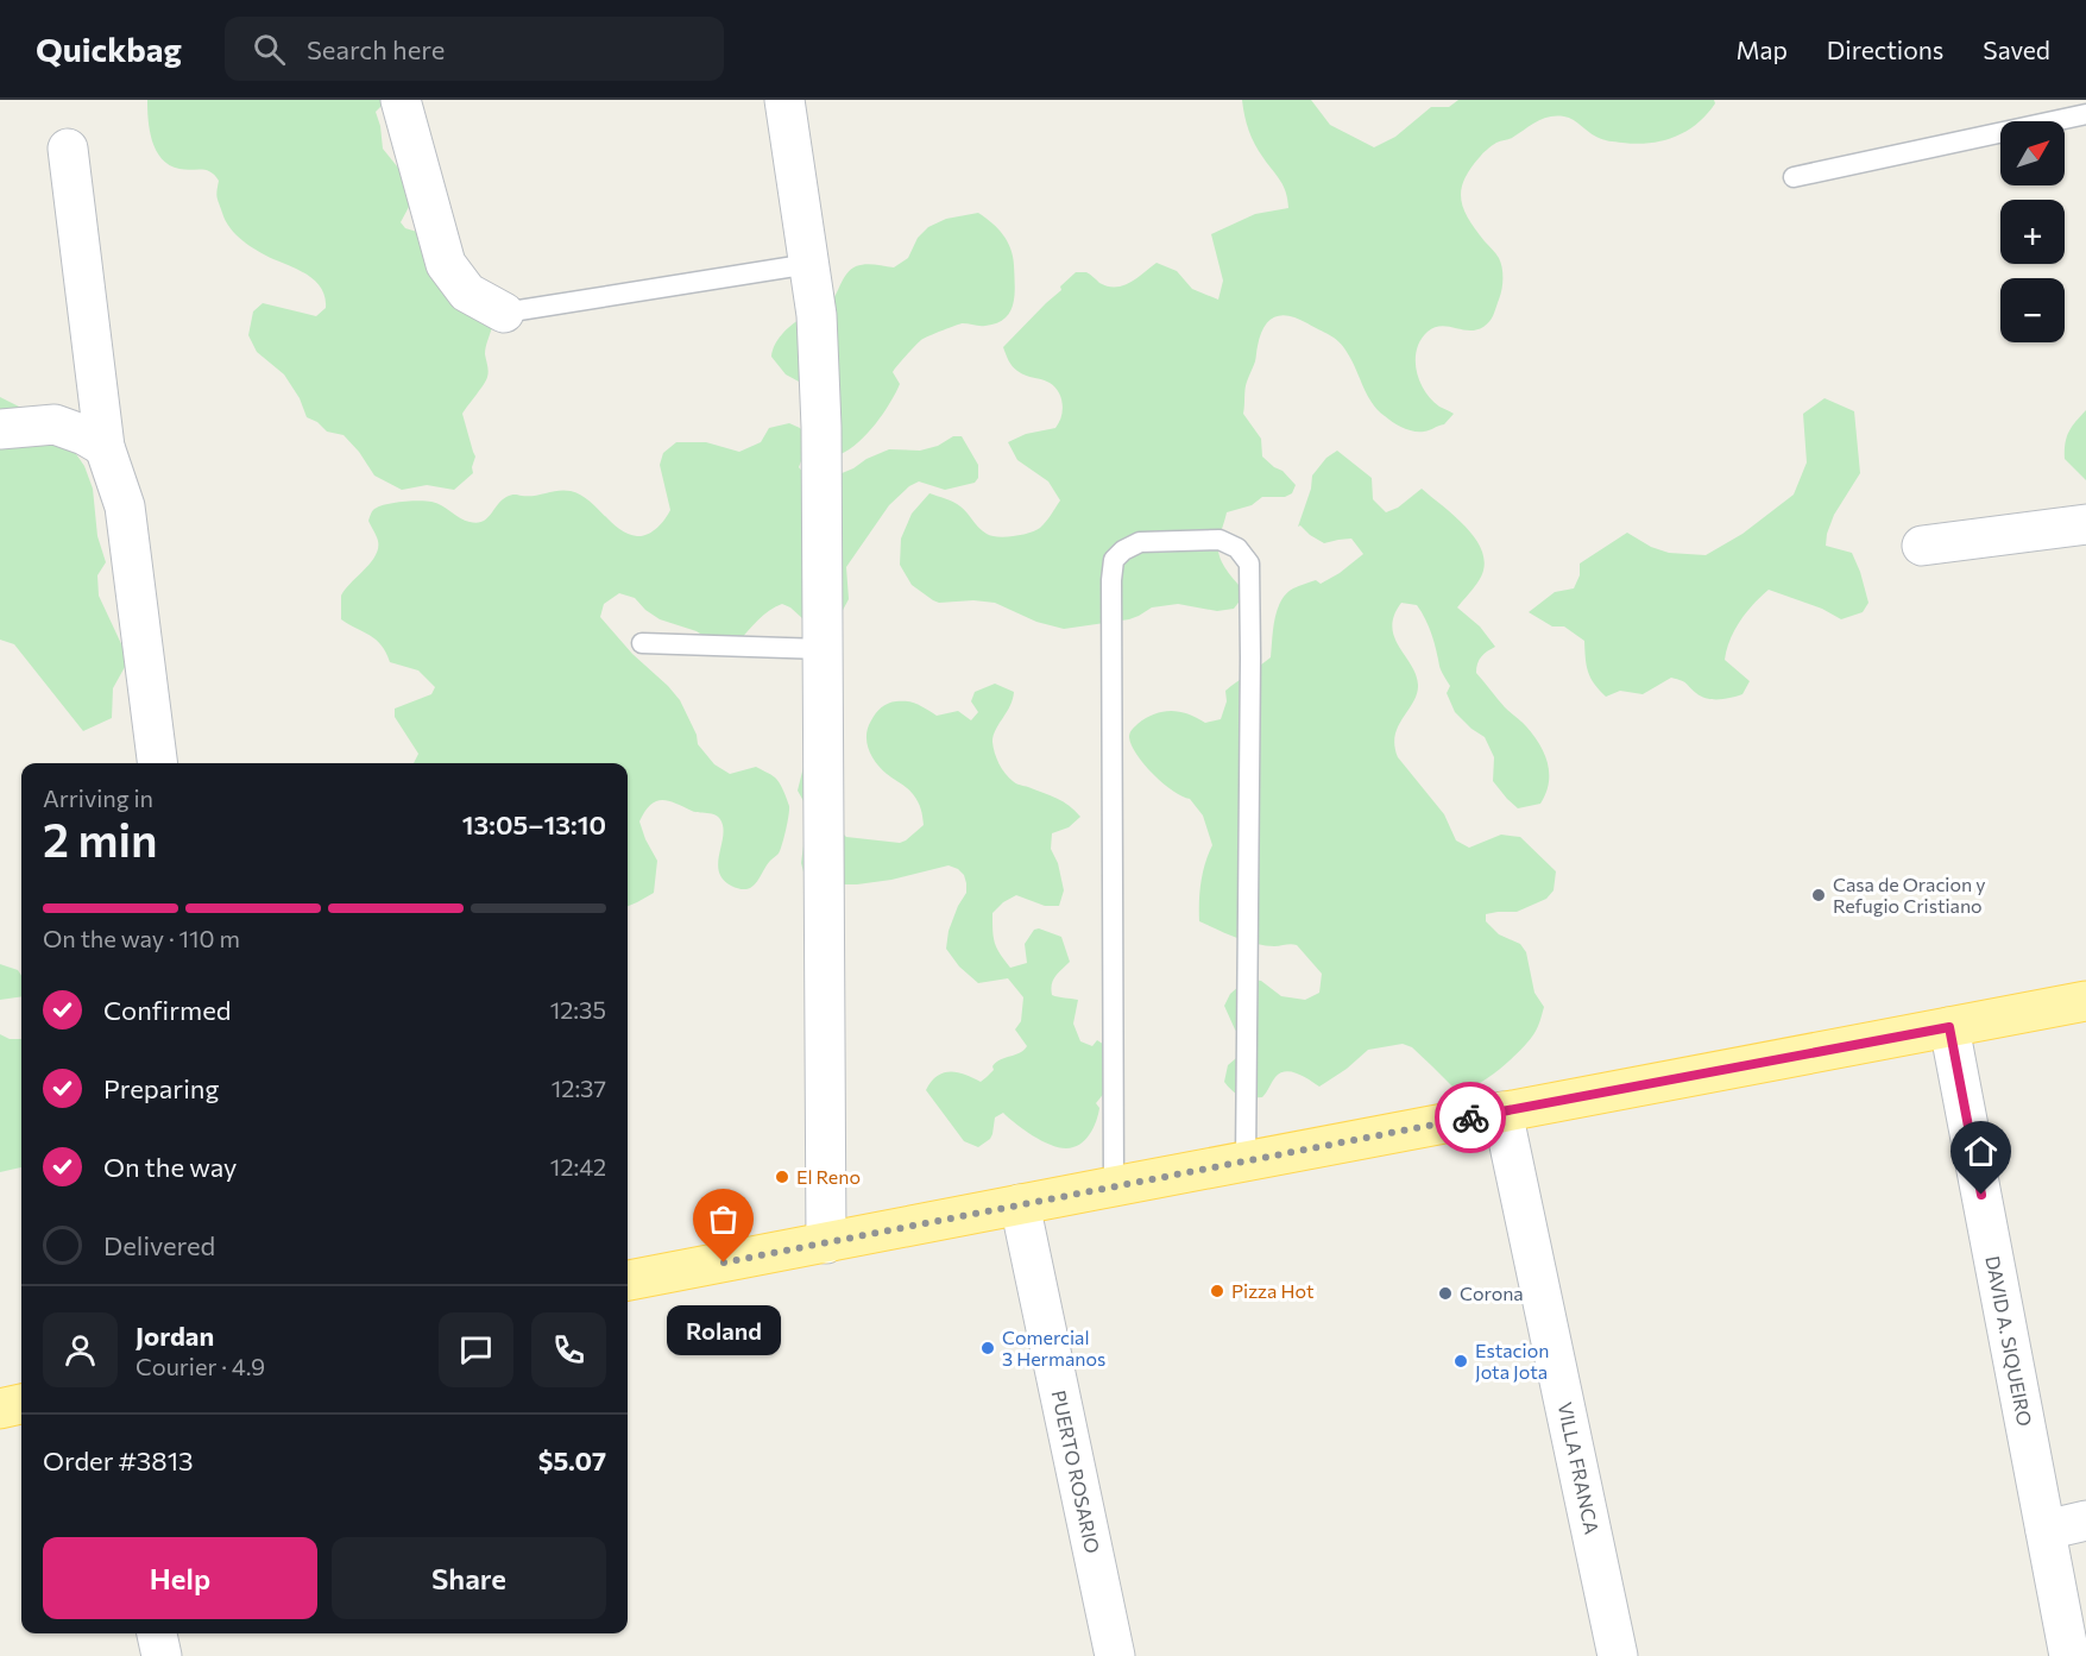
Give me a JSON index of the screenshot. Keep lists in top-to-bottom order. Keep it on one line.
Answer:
{"streets":{"street":["DAVID A. SIQUEIRO","VILLA FRANCA","PUERTO ROSARIO"]},"places":["Casa de Oracion y Refugio Cristiano","El Reno","Roland","Pizza Hot","Corona","Comercial 3 Hermanos","Estacion Jota Jota"],"north":"top right","page":{"header":"Quickbag","search":"Search here","nav":["Map","Directions","Saved"],"map_buttons":["+","−"],"heading":["2 min","Arriving in","13:05–13:10"],"panel":["Jordan","Courier · 4.9","Order #3813","$5.07"],"bar":"On the way · 110 m","list":[["Confirmed","12:35"],["Preparing","12:37"],["On the way","12:42"],"Delivered"],"bubble":"Roland","buttons":["Help","Share"]}}
